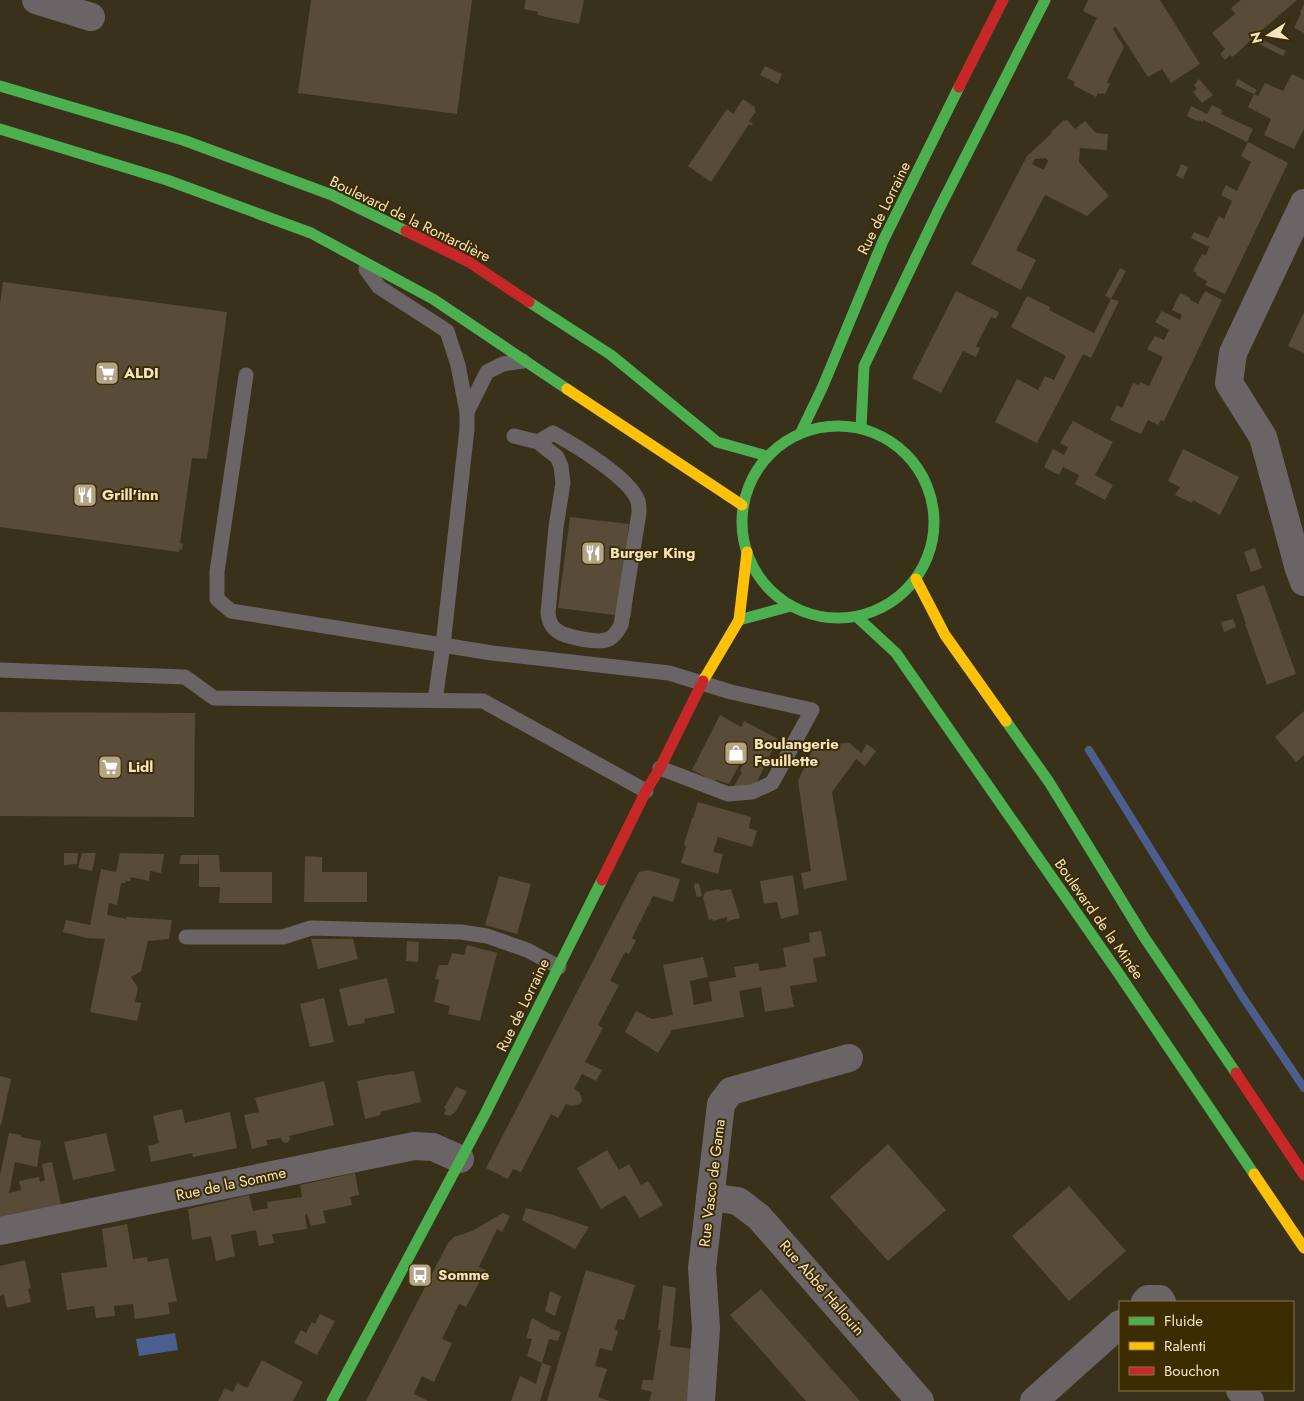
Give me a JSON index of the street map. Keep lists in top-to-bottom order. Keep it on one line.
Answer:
{"streets":{"main road":["Rue de Lorraine","Boulevard de la Rontardière","Boulevard de la Minée"],"street":["Rue Vasco de Gama","Rue de la Somme","Rue Abbé Hallouin"]},"crossings":[["Rue de Lorraine","Rue de la Somme"],["Rue Vasco de Gama","Rue Abbé Hallouin"]],"places":{"supermarket":["ALDI","Lidl"],"restaurant":["Grill'inn","Burger King"],"shop":["Boulangerie Feuillette"],"bus stop":["Somme"]},"legend":["Fluide","Ralenti","Bouchon"],"north":"left"}
